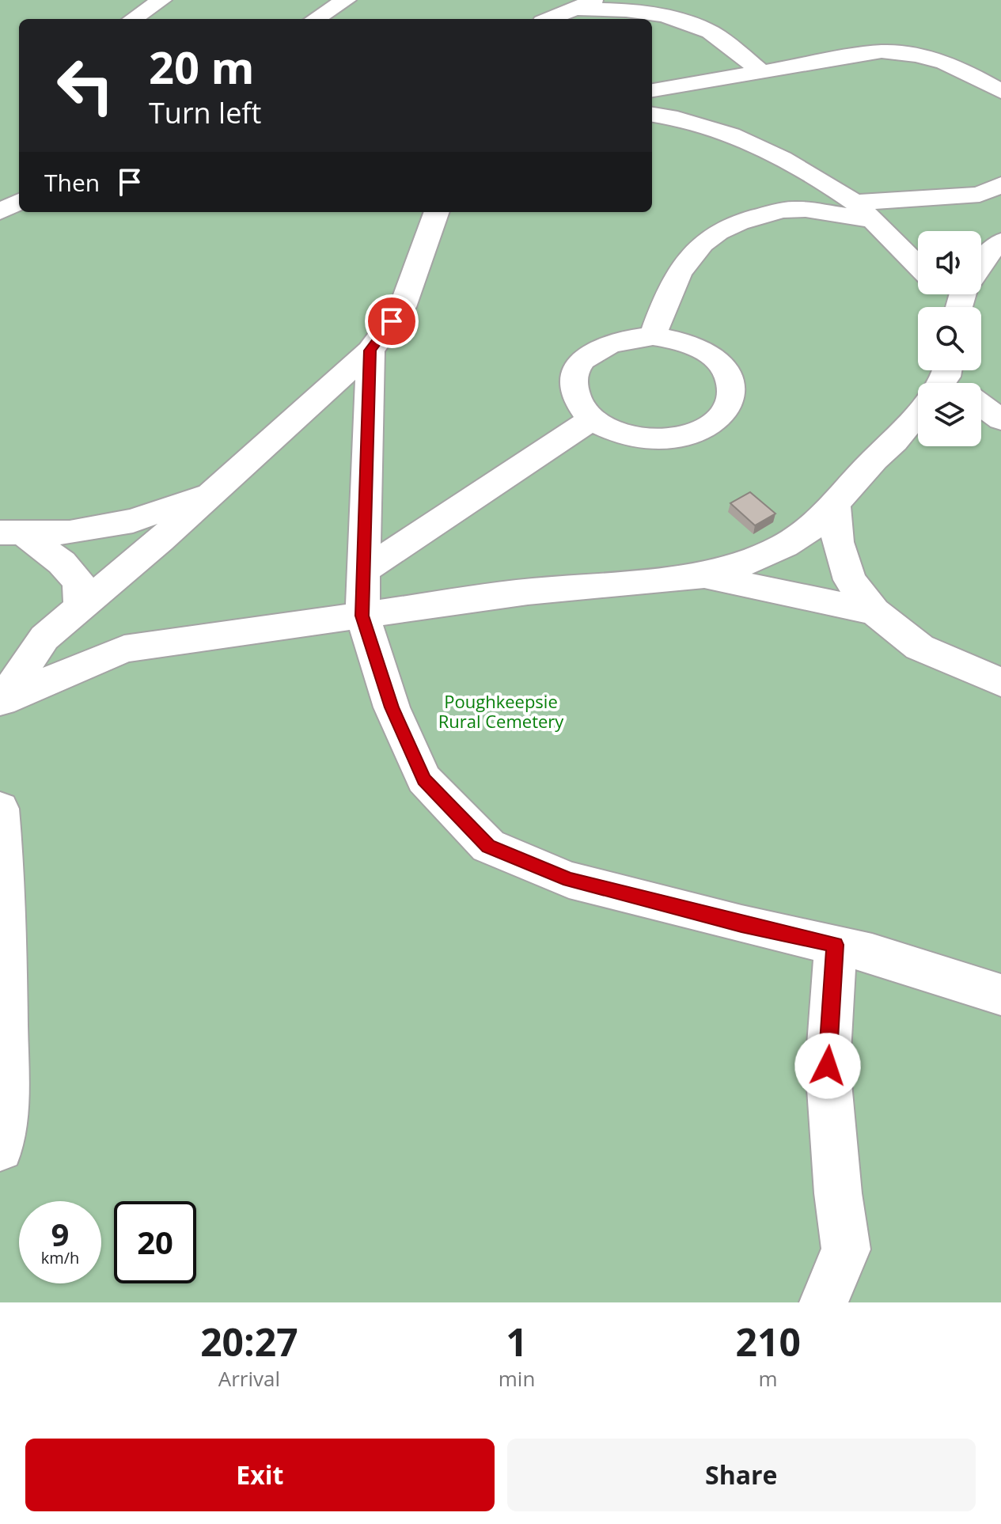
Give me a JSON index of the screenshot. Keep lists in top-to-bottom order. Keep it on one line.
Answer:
{"parks":["Poughkeepsie Rural Cemetery"],"page":{"turn":["20 m","Turn left"],"then":"Then","speed":"9 km/h","limit":"20","eta":["20:27","Arrival","1","min","210","m"],"buttons":["Exit","Share"]}}
